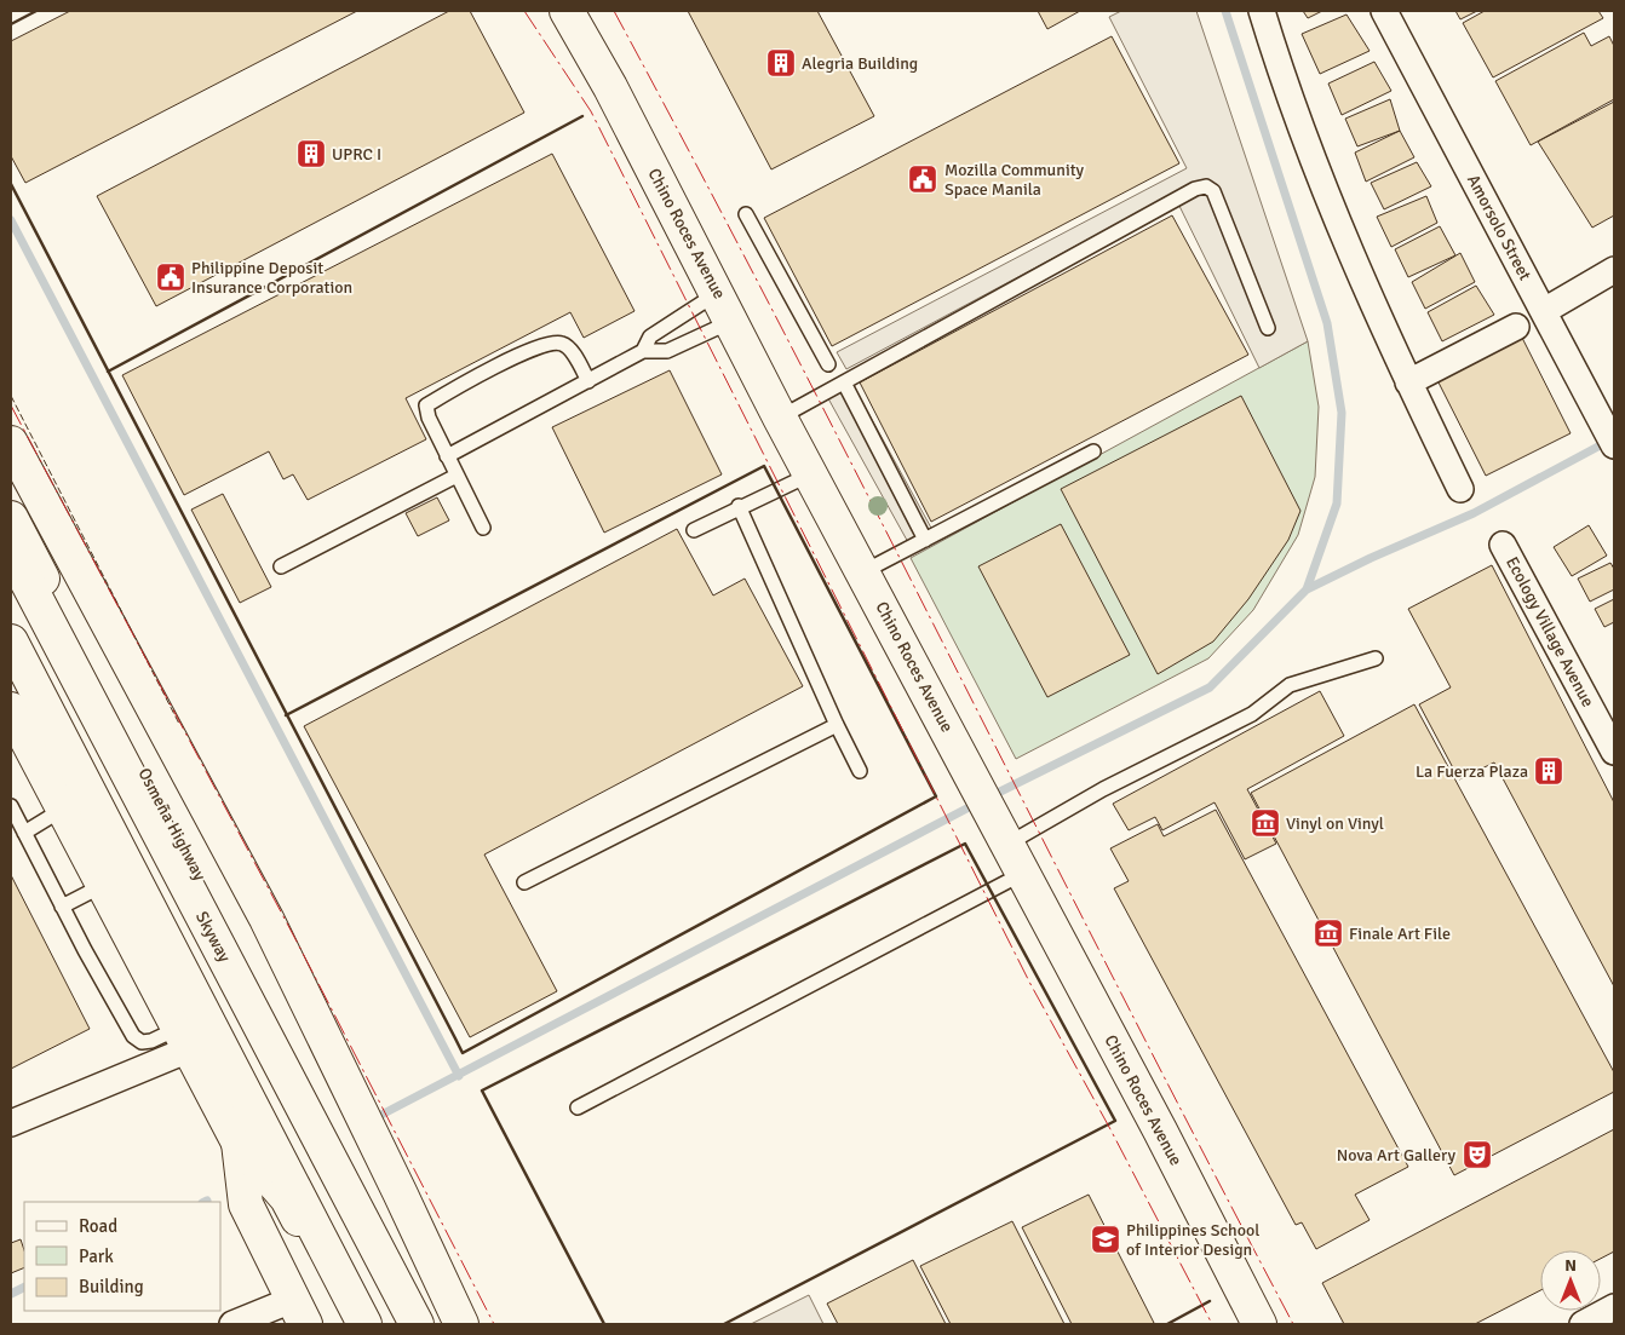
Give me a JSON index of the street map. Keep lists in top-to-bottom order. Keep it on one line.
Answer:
{"streets":{"main road":["Chino Roces Avenue","Osmeña Highway","Skyway"],"street":["Amorsolo Street","Ecology Village Avenue"]},"places":{"building":["Alegria Building","UPRC I","La Fuerza Plaza"],"public building":["Mozilla Community Space Manila","Philippine Deposit Insurance Corporation"],"museum":["Vinyl on Vinyl","Finale Art File"],"theatre":["Nova Art Gallery"],"school or university":["Philippines School of Interior Design"]},"legend":["Road","Park","Building"],"north":"top"}
